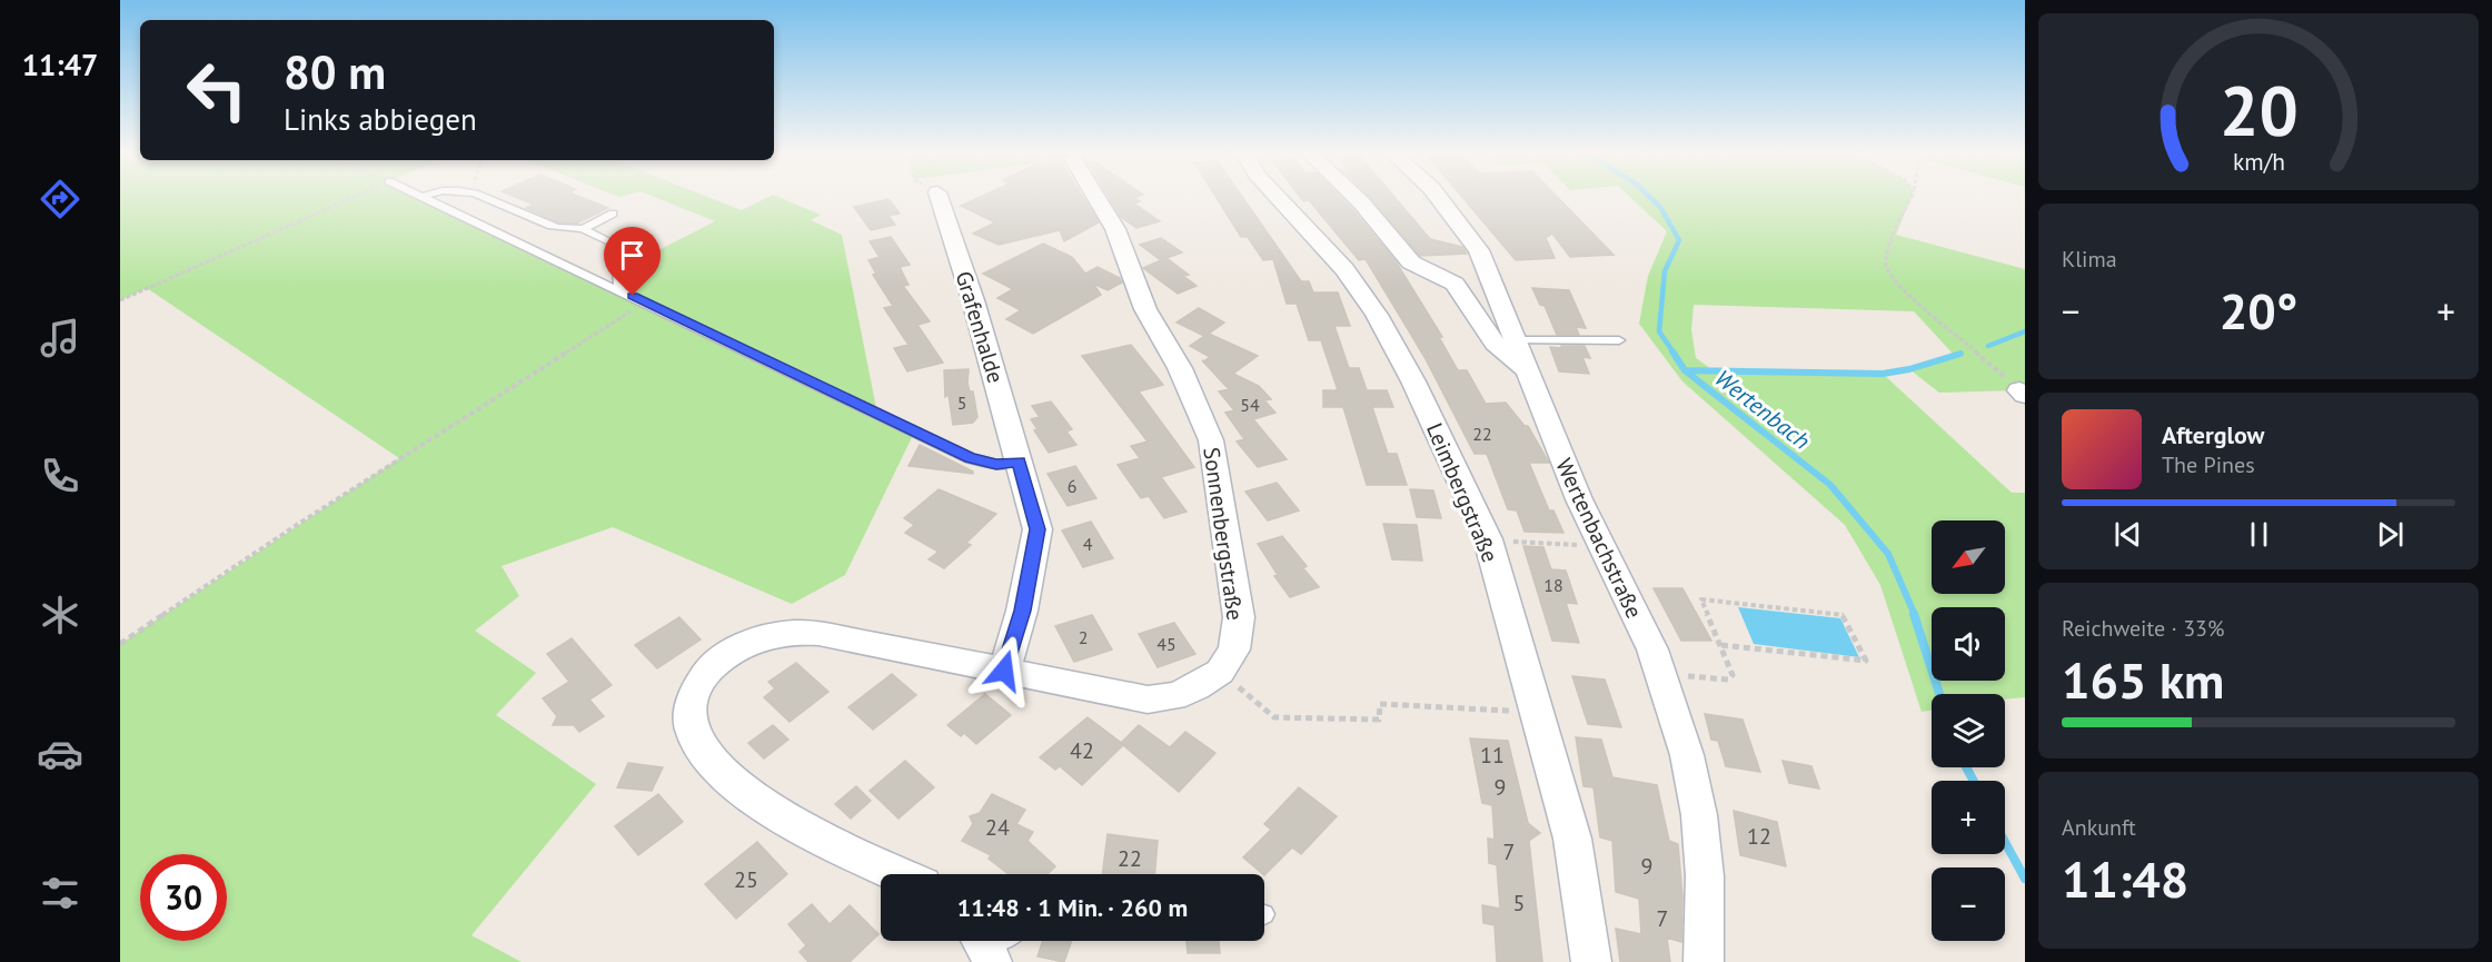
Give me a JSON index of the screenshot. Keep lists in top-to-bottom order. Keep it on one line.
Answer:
{"streets":{"street":["Grafenhalde","Leimbergstraße","Sonnenbergstraße","Wertenbachstraße"]},"water":["Wertenbach"],"house_numbers":["5","54","22","6","4","18","2","45","42","11","9","24","12","7","22","9","25","5","7"],"north":"bottom left","page":{"tabs":"11:47","turn":["80 m","Links abbiegen"],"tile":["Klima",["Reichweite · 33%","165 km"],["Ankunft","11:48"]],"heat":["−","20°","+"],"song":["Afterglow","The Pines"],"map_buttons":["+","−"],"limit":"30","trip":"11:48 · 1 Min. · 260 m","gauge":["20","km/h"]}}
